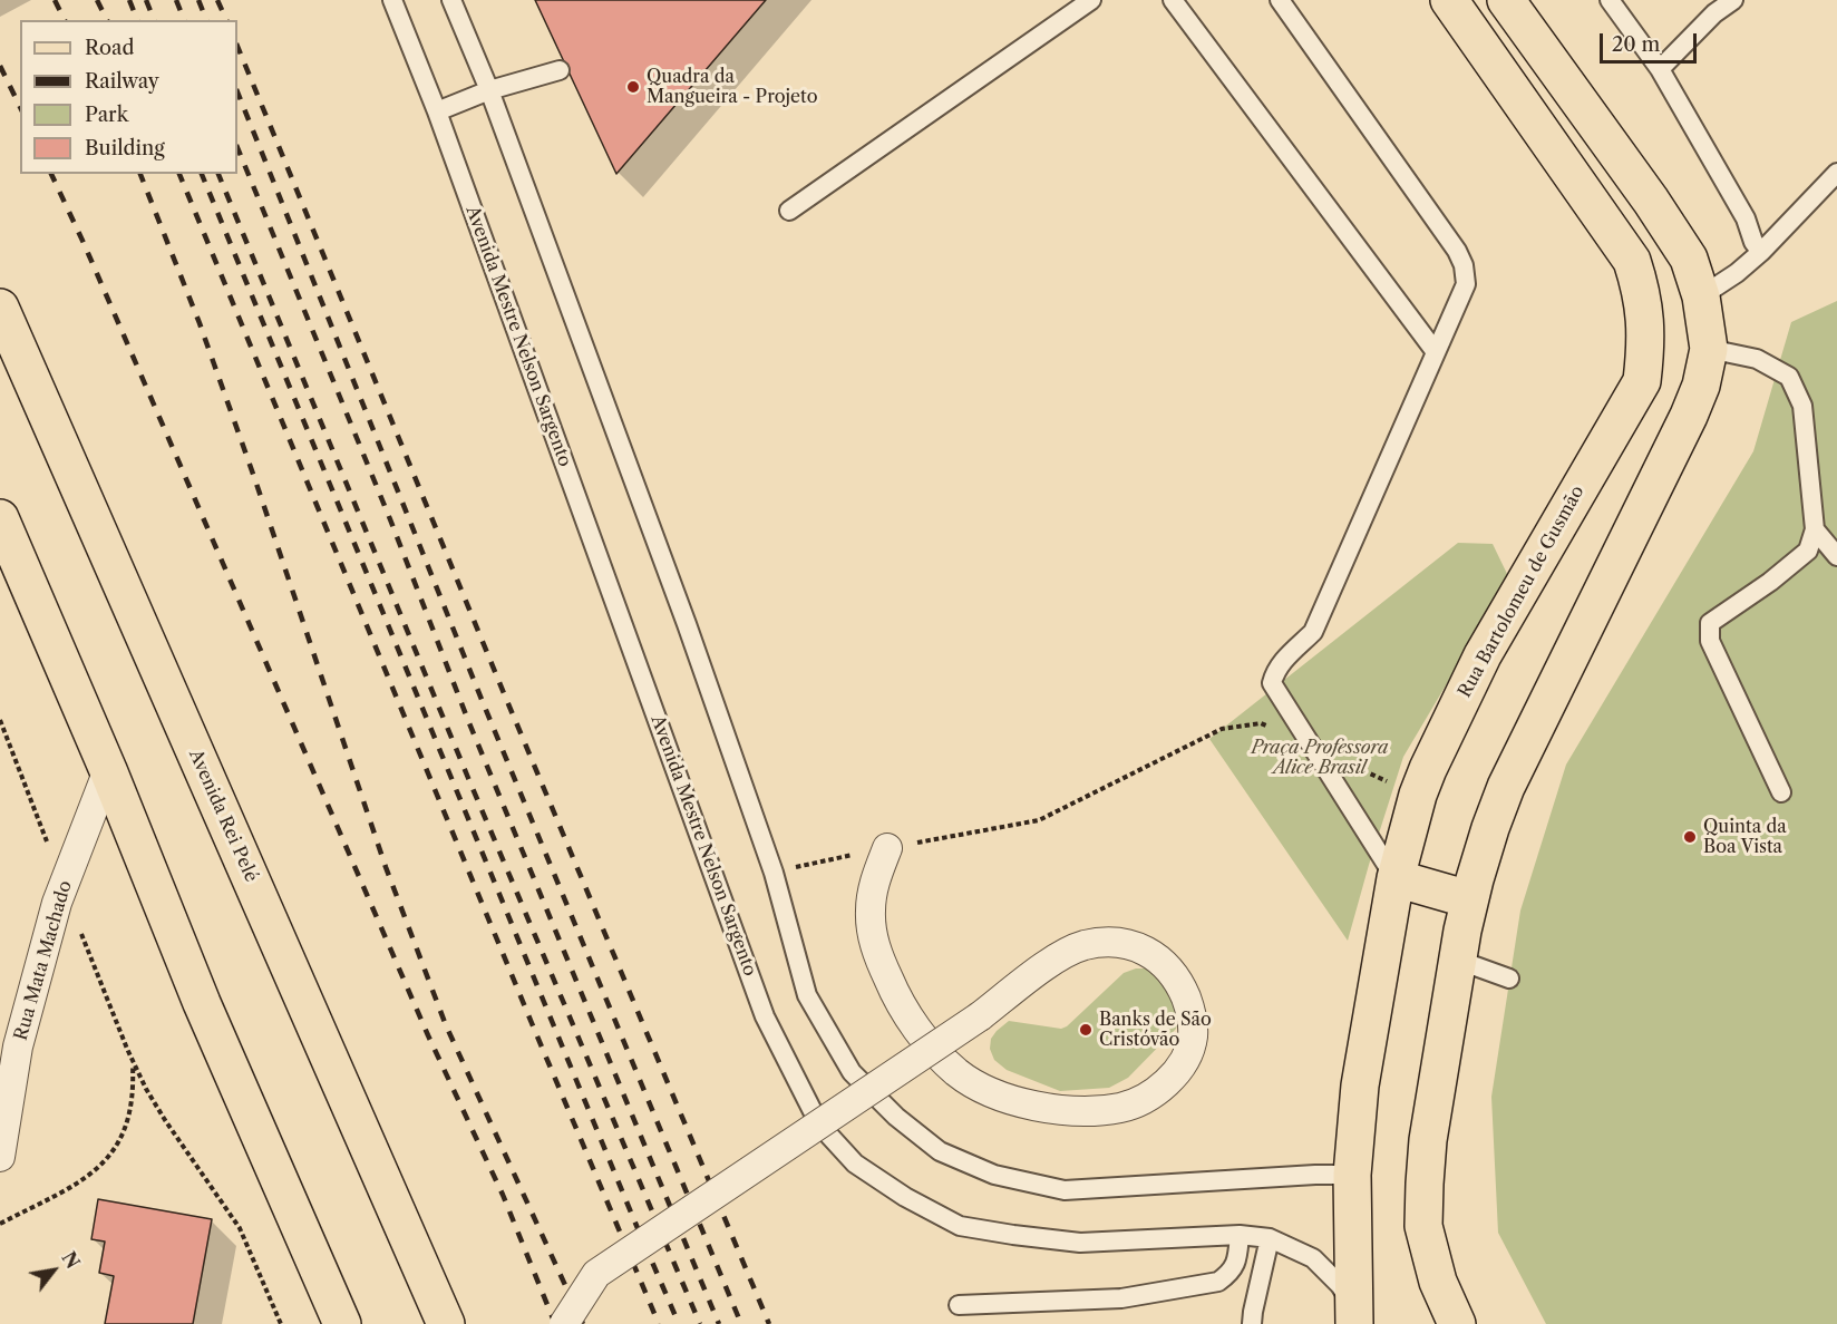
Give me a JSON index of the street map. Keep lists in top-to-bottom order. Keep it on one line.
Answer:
{"streets":{"main road":["Rua Bartolomeu de Gusmão","Avenida Rei Pelé"],"street":["Rua Mata Machado"],"lane":["Avenida Mestre Nelson Sargento"]},"crossings":[["Avenida Mestre Nelson Sargento","Rua Bartolomeu de Gusmão"]],"parks":["Praça Professora Alice Brasil"],"places":["Quadra da Mangueira - Projeto","Quinta da Boa Vista","Banks de São Cristóvão"],"legend":["Road","Railway","Park","Building"],"scale_bar":"20 m","north":"top right"}
